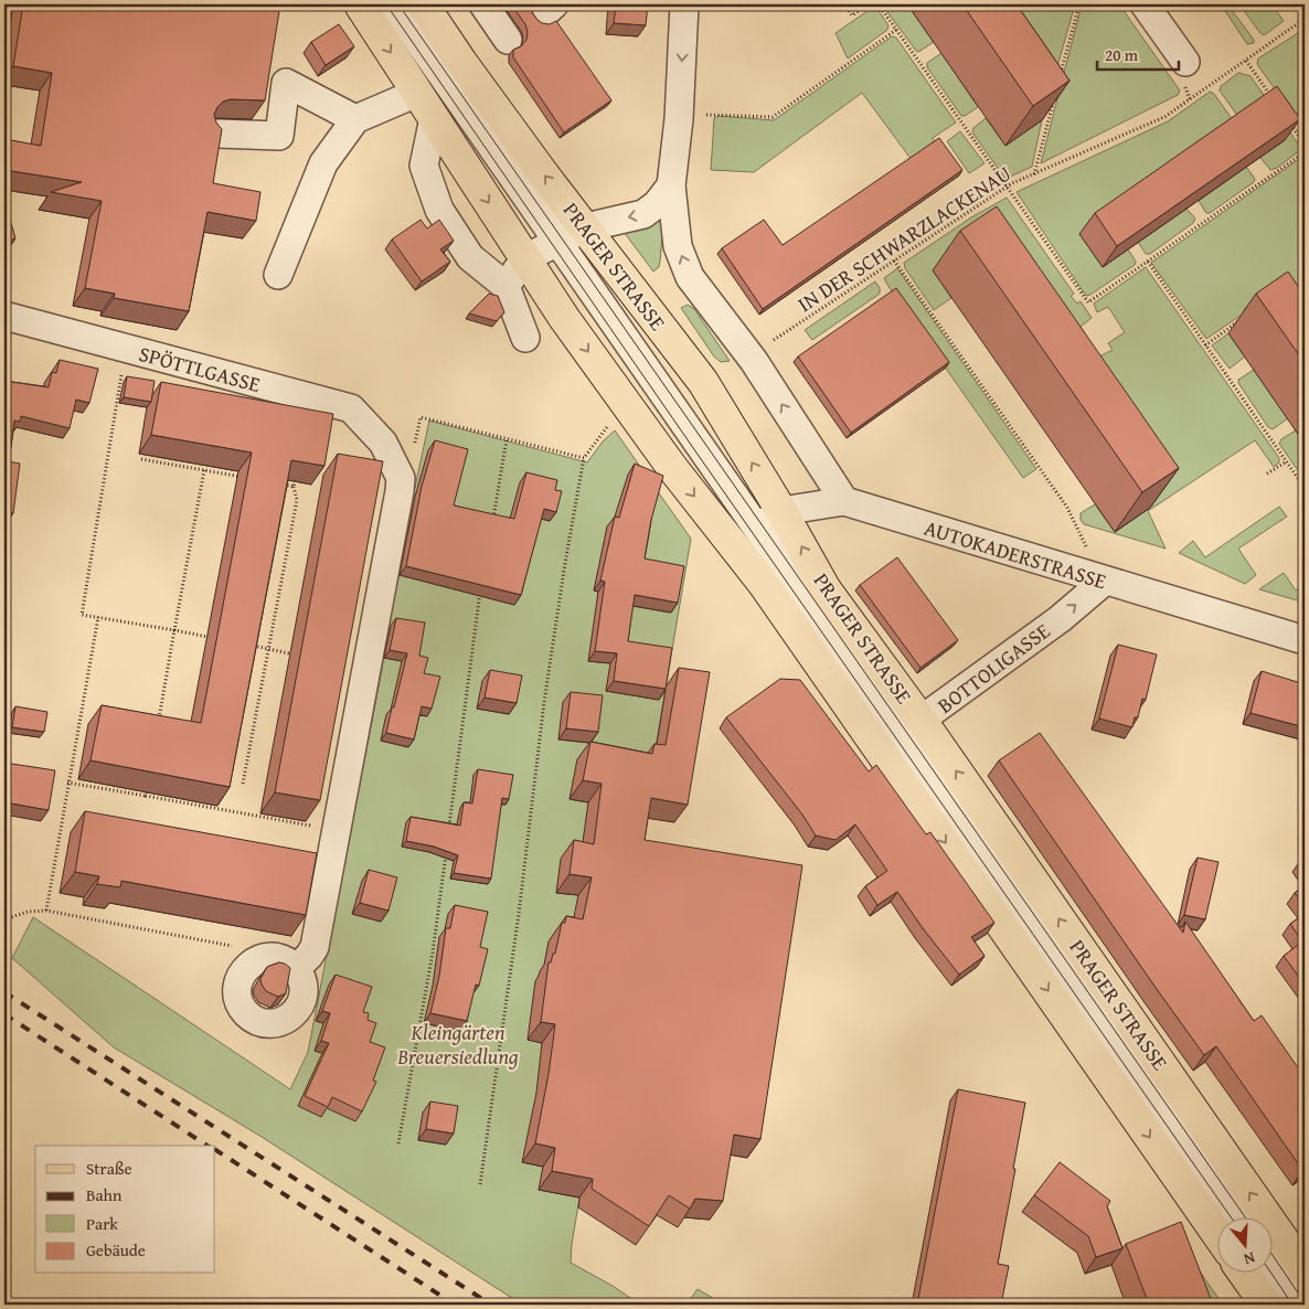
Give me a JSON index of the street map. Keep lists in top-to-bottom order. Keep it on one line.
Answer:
{"streets":{"main road":["PRAGER STRASSE"],"street":["SPÖTTLGASSE","AUTOKADERSTRASSE","BOTTOLIGASSE"],"path":["IN DER SCHWARZLACKENAU"]},"crossings":[["PRAGER STRASSE","AUTOKADERSTRASSE"],["PRAGER STRASSE","BOTTOLIGASSE"],["AUTOKADERSTRASSE","BOTTOLIGASSE"]],"one_way":["BOTTOLIGASSE"],"parks":["Kleingärten Breuersiedlung"],"legend":["Straße","Bahn","Park","Gebäude"],"scale_bar":"20 m","north":"bottom"}
